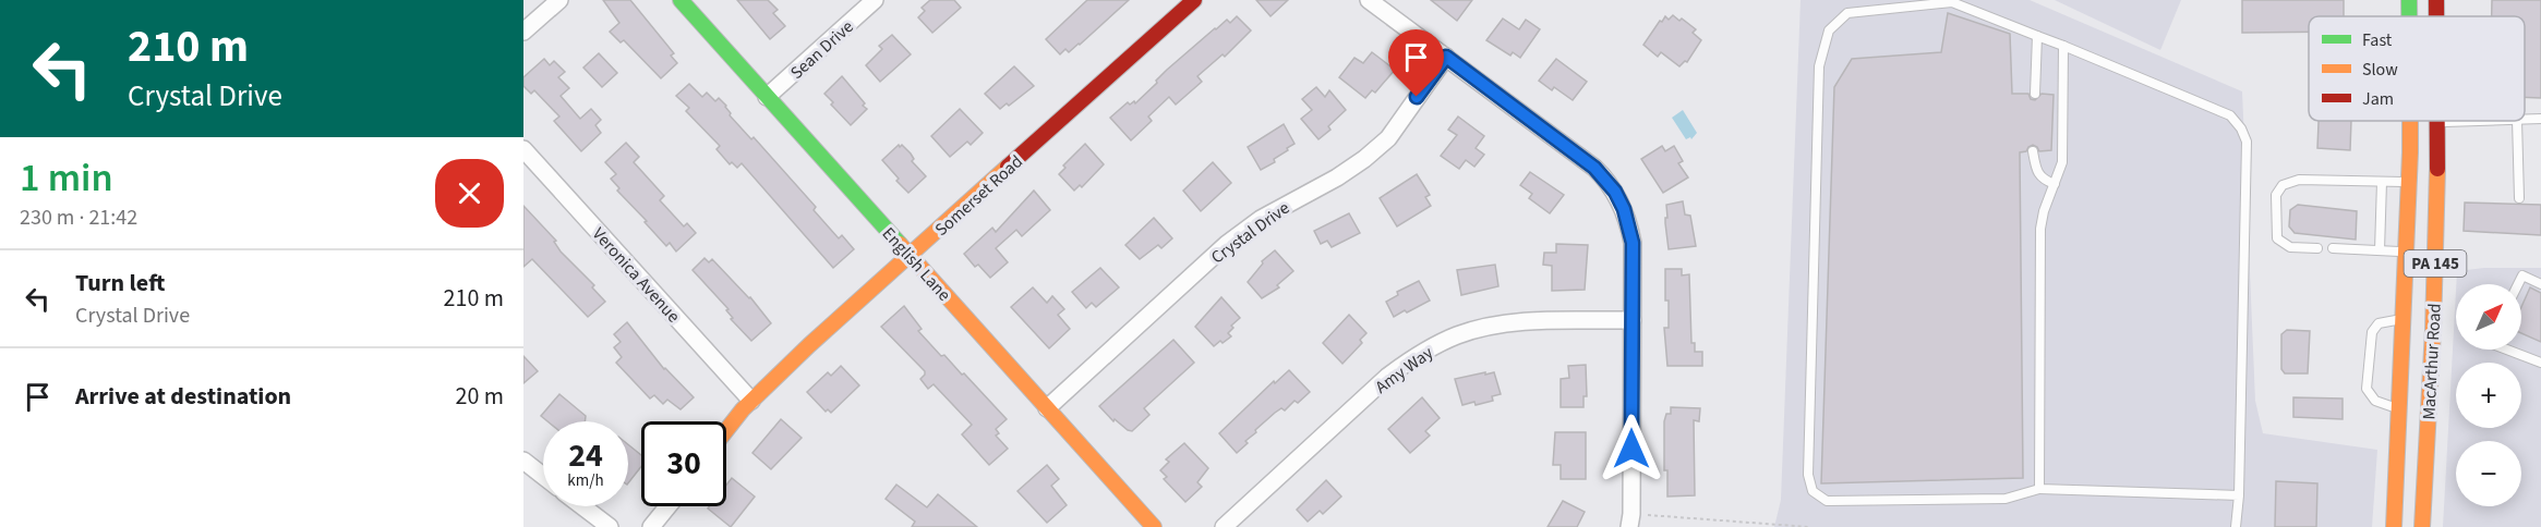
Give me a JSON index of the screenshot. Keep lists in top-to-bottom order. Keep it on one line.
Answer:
{"streets":{"main road":["Somerset Road","English Lane","PA 145","MacArthur Road"],"street":["Sean Drive","Crystal Drive","Veronica Avenue","Amy Way"]},"crossings":[["Sean Drive","English Lane"],["Somerset Road","English Lane"],["Somerset Road","Veronica Avenue"],["Crystal Drive","English Lane"]],"legend":["Fast","Slow","Jam"],"north":"top right","page":{"turn":["210 m","Crystal Drive"],"heading":["1 min","230 m · 21:42"],"list":[{"name":"Turn left","note":"Crystal Drive","value":"210 m"},{"name":"Arrive at destination","value":"20 m"}],"map_buttons":["+","−"],"speed":"24 km/h","limit":"30"}}
